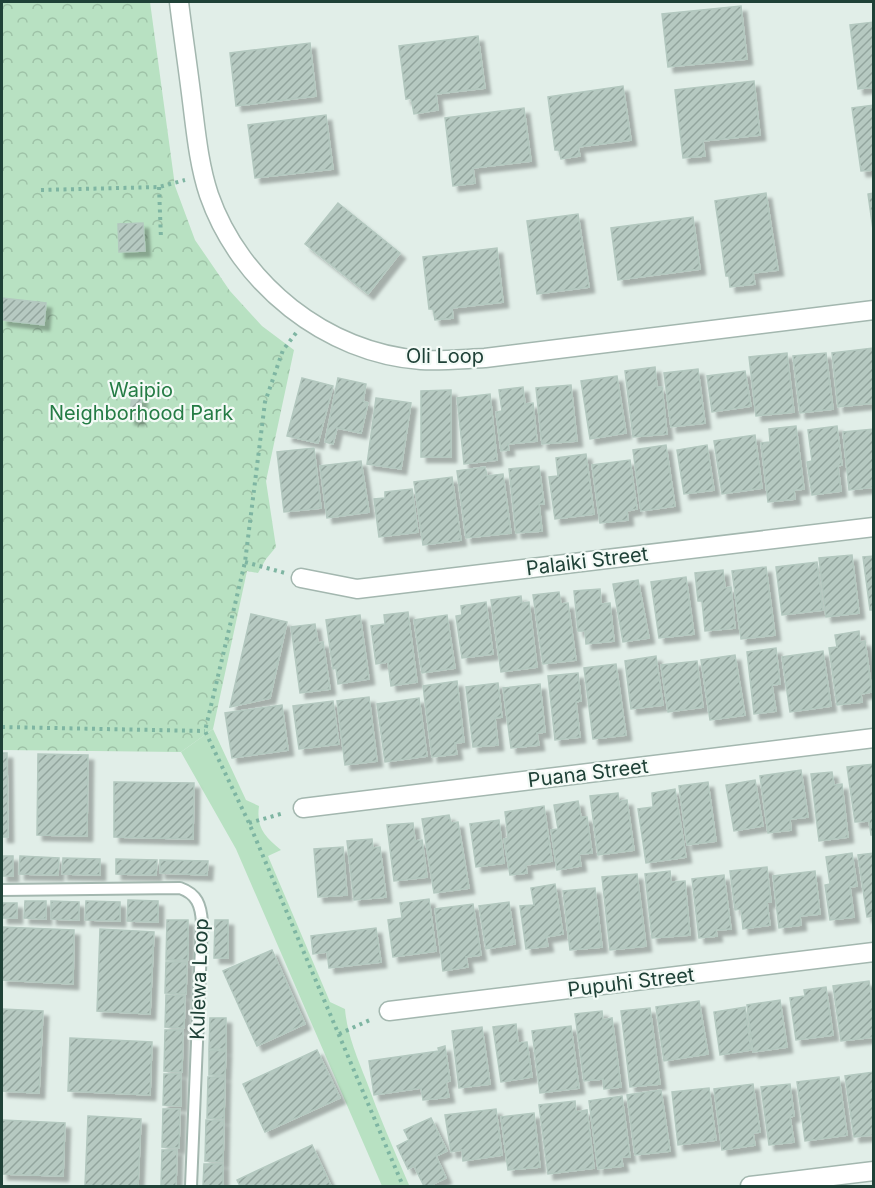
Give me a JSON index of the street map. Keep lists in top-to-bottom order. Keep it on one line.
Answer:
{"streets":{"street":["Oli Loop","Palaiki Street","Puana Street","Pupuhi Street"],"lane":["Kulewa Loop"]},"parks":["Waipio Neighborhood Park"]}
